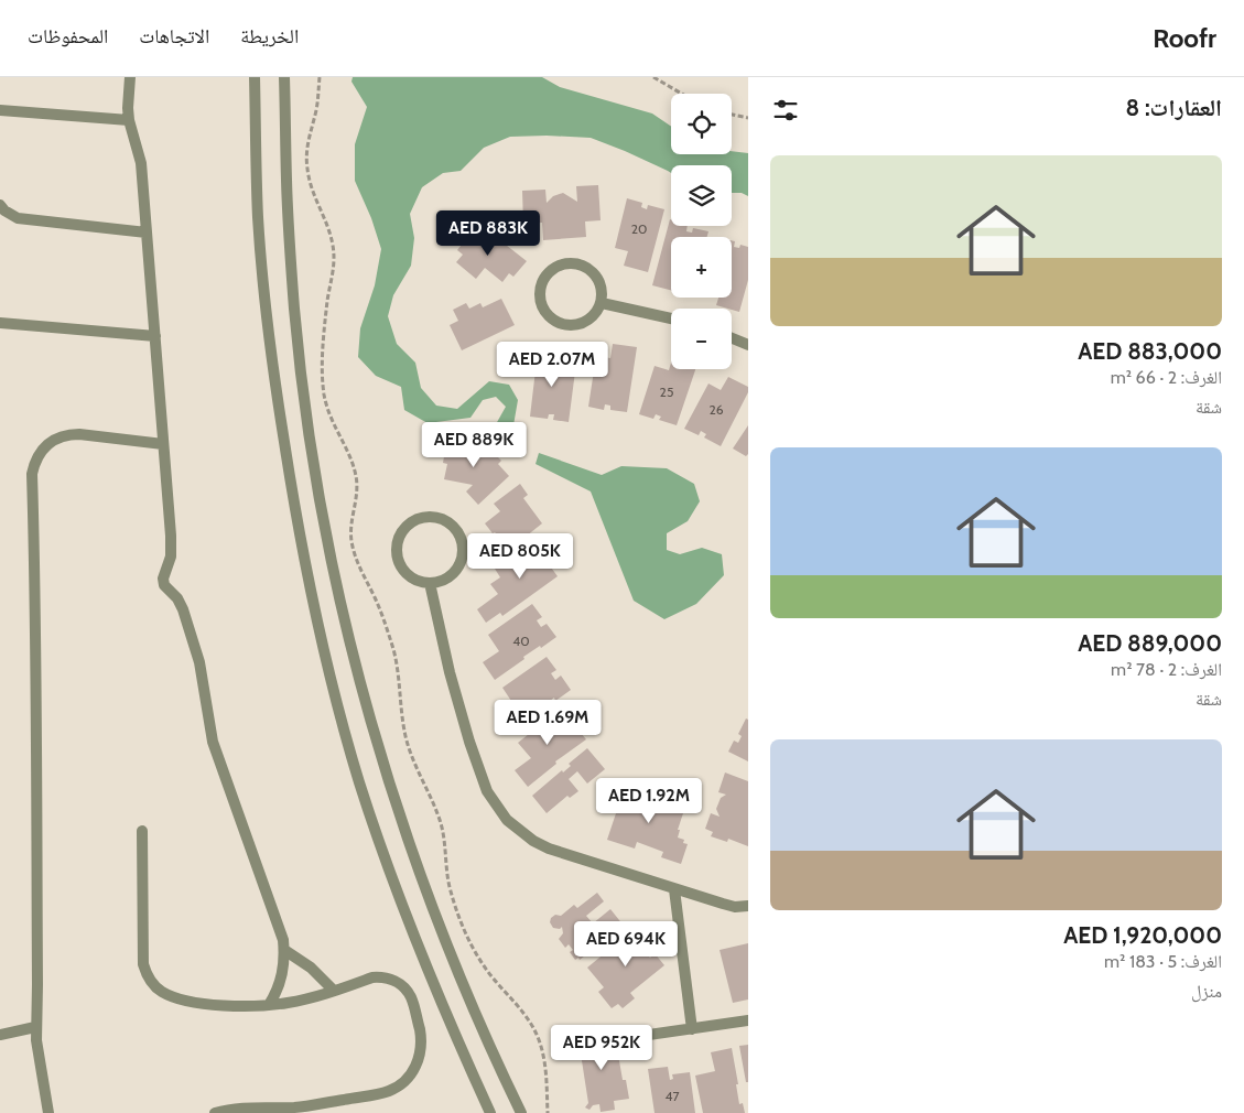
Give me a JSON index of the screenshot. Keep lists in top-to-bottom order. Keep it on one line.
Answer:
{"house_numbers":["20","25","26","40","47"],"page":{"header":"Roofr","nav":["الخريطة","الاتجاهات","المحفوظات"],"heading":"العقارات: 8","map_buttons":["+","−"],"list":[{"name":"AED 883,000","note":"الغرف: 2 · 66 m² · شقة"},{"name":"AED 889,000","note":"الغرف: 2 · 78 m² · شقة"},{"name":"AED 1,920,000","note":"الغرف: 5 · 183 m² · منزل"}],"price":["AED 883K","AED 2.07M","AED 889K","AED 805K","AED 1.69M","AED 1.92M","AED 694K","AED 952K"]}}
